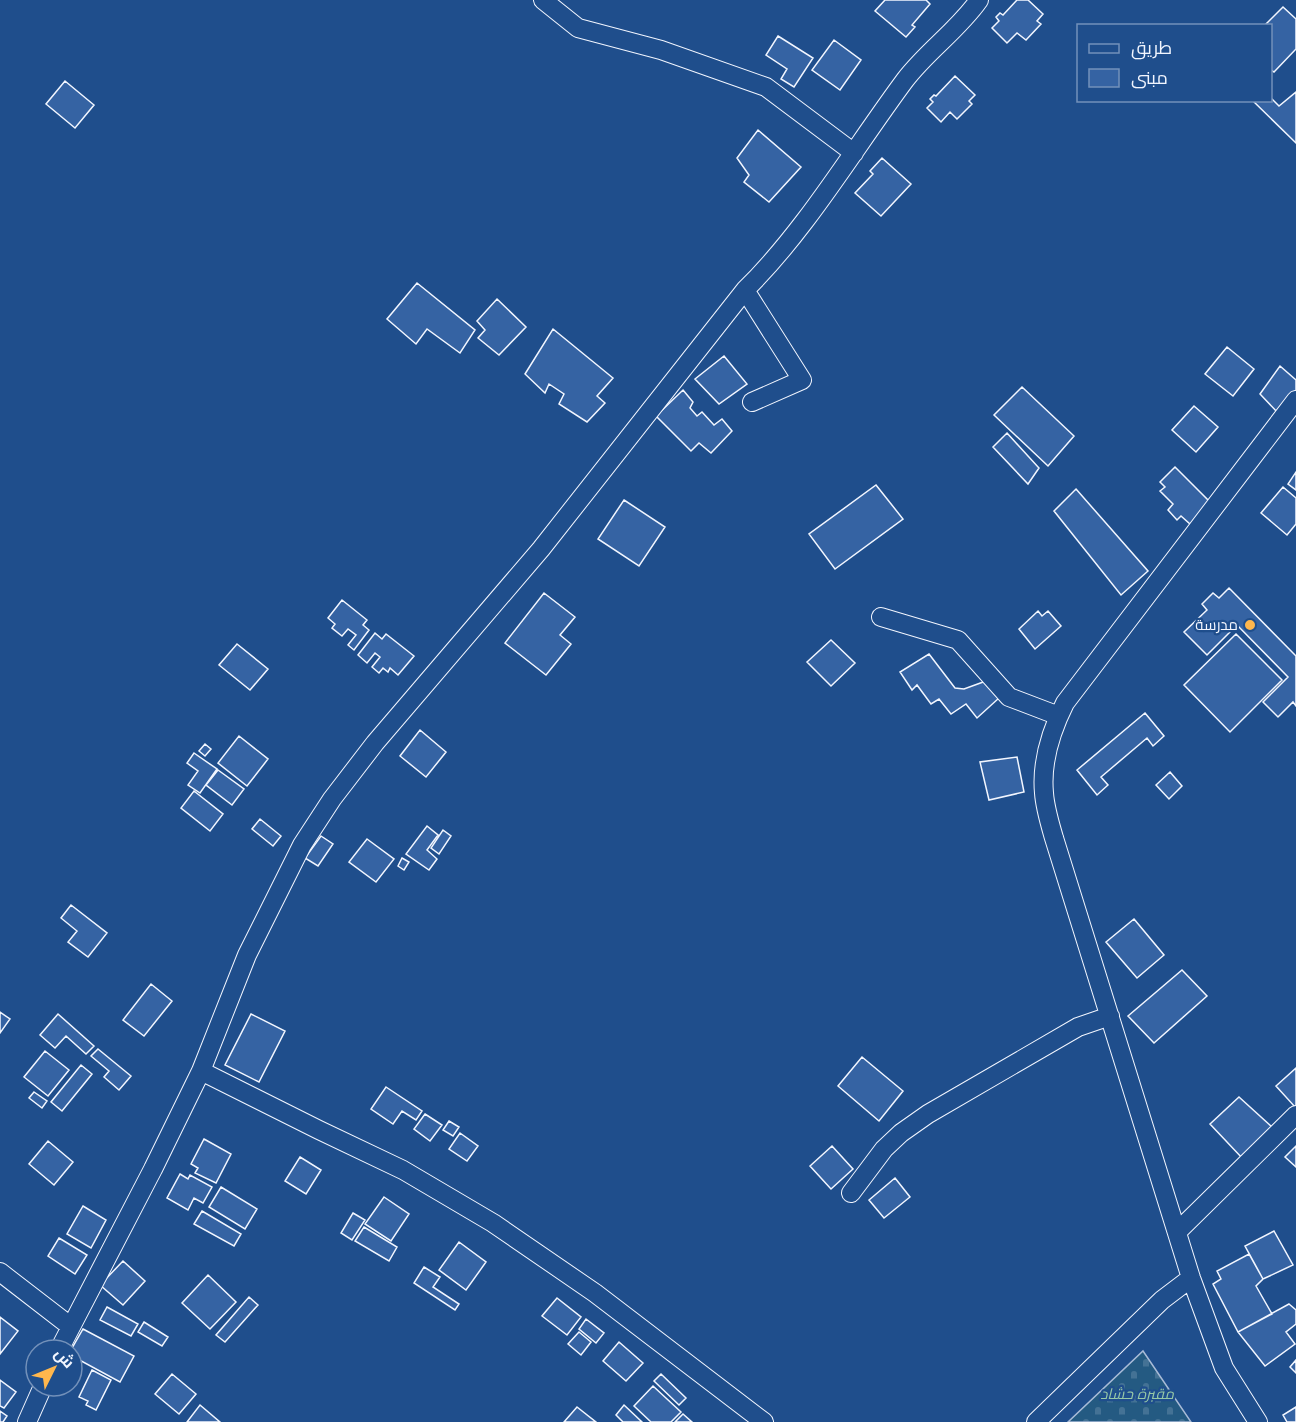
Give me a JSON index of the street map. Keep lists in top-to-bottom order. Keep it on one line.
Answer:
{"parks":["مقبرة حشاد"],"places":["مدرسة"],"legend":["طريق","مبنى"],"north":"top right"}
